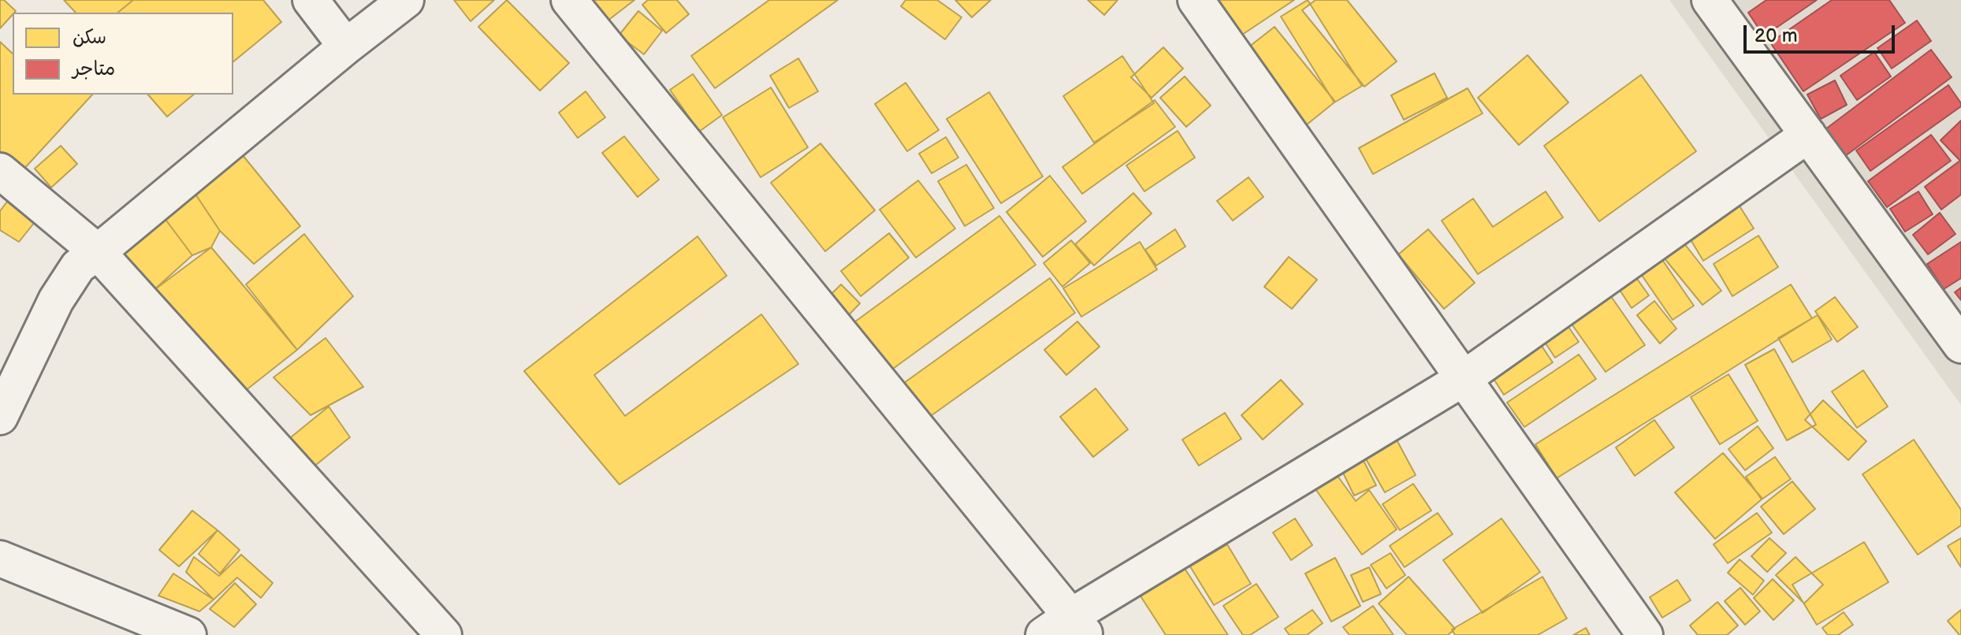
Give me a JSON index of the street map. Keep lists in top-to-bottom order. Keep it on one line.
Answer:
{"legend":["سكن","متاجر"],"scale_bar":"20 m"}
